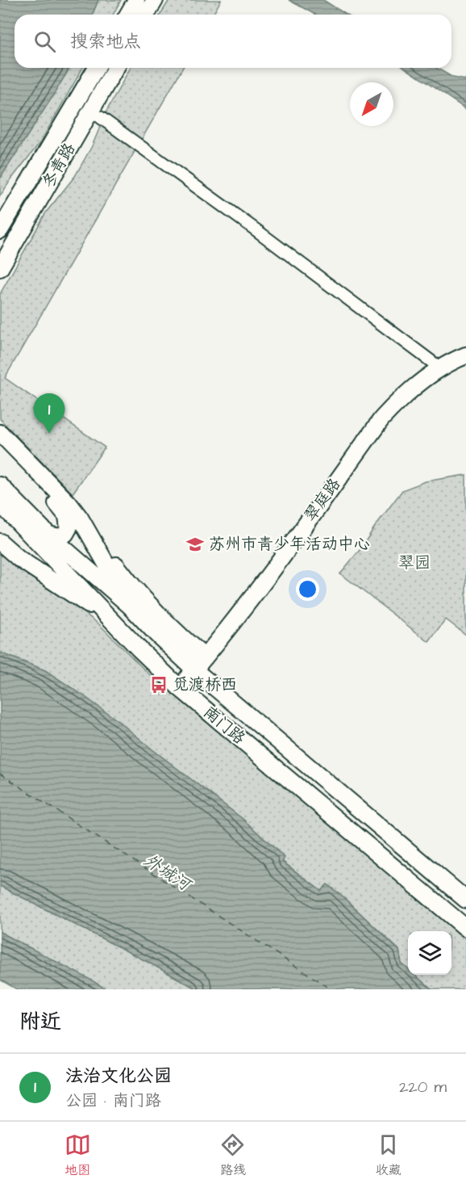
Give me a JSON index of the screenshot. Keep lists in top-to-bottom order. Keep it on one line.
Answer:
{"streets":{"main road":["冬青路","翠庭路","南门路"]},"crossings":[["翠庭路","南门路"]],"water":["外城河"],"parks":["翠园"],"places":{"school or university":["苏州市青少年活动中心"],"bus stop":["觅渡桥西"]},"north":"bottom left","page":{"search":"搜索地点","pins":"1","heading":"附近","list":[{"mark":"1","name":"法治文化公园","note":"公园 · 南门路","value":"220 m"}],"nav":["地图","路线","收藏"]}}
